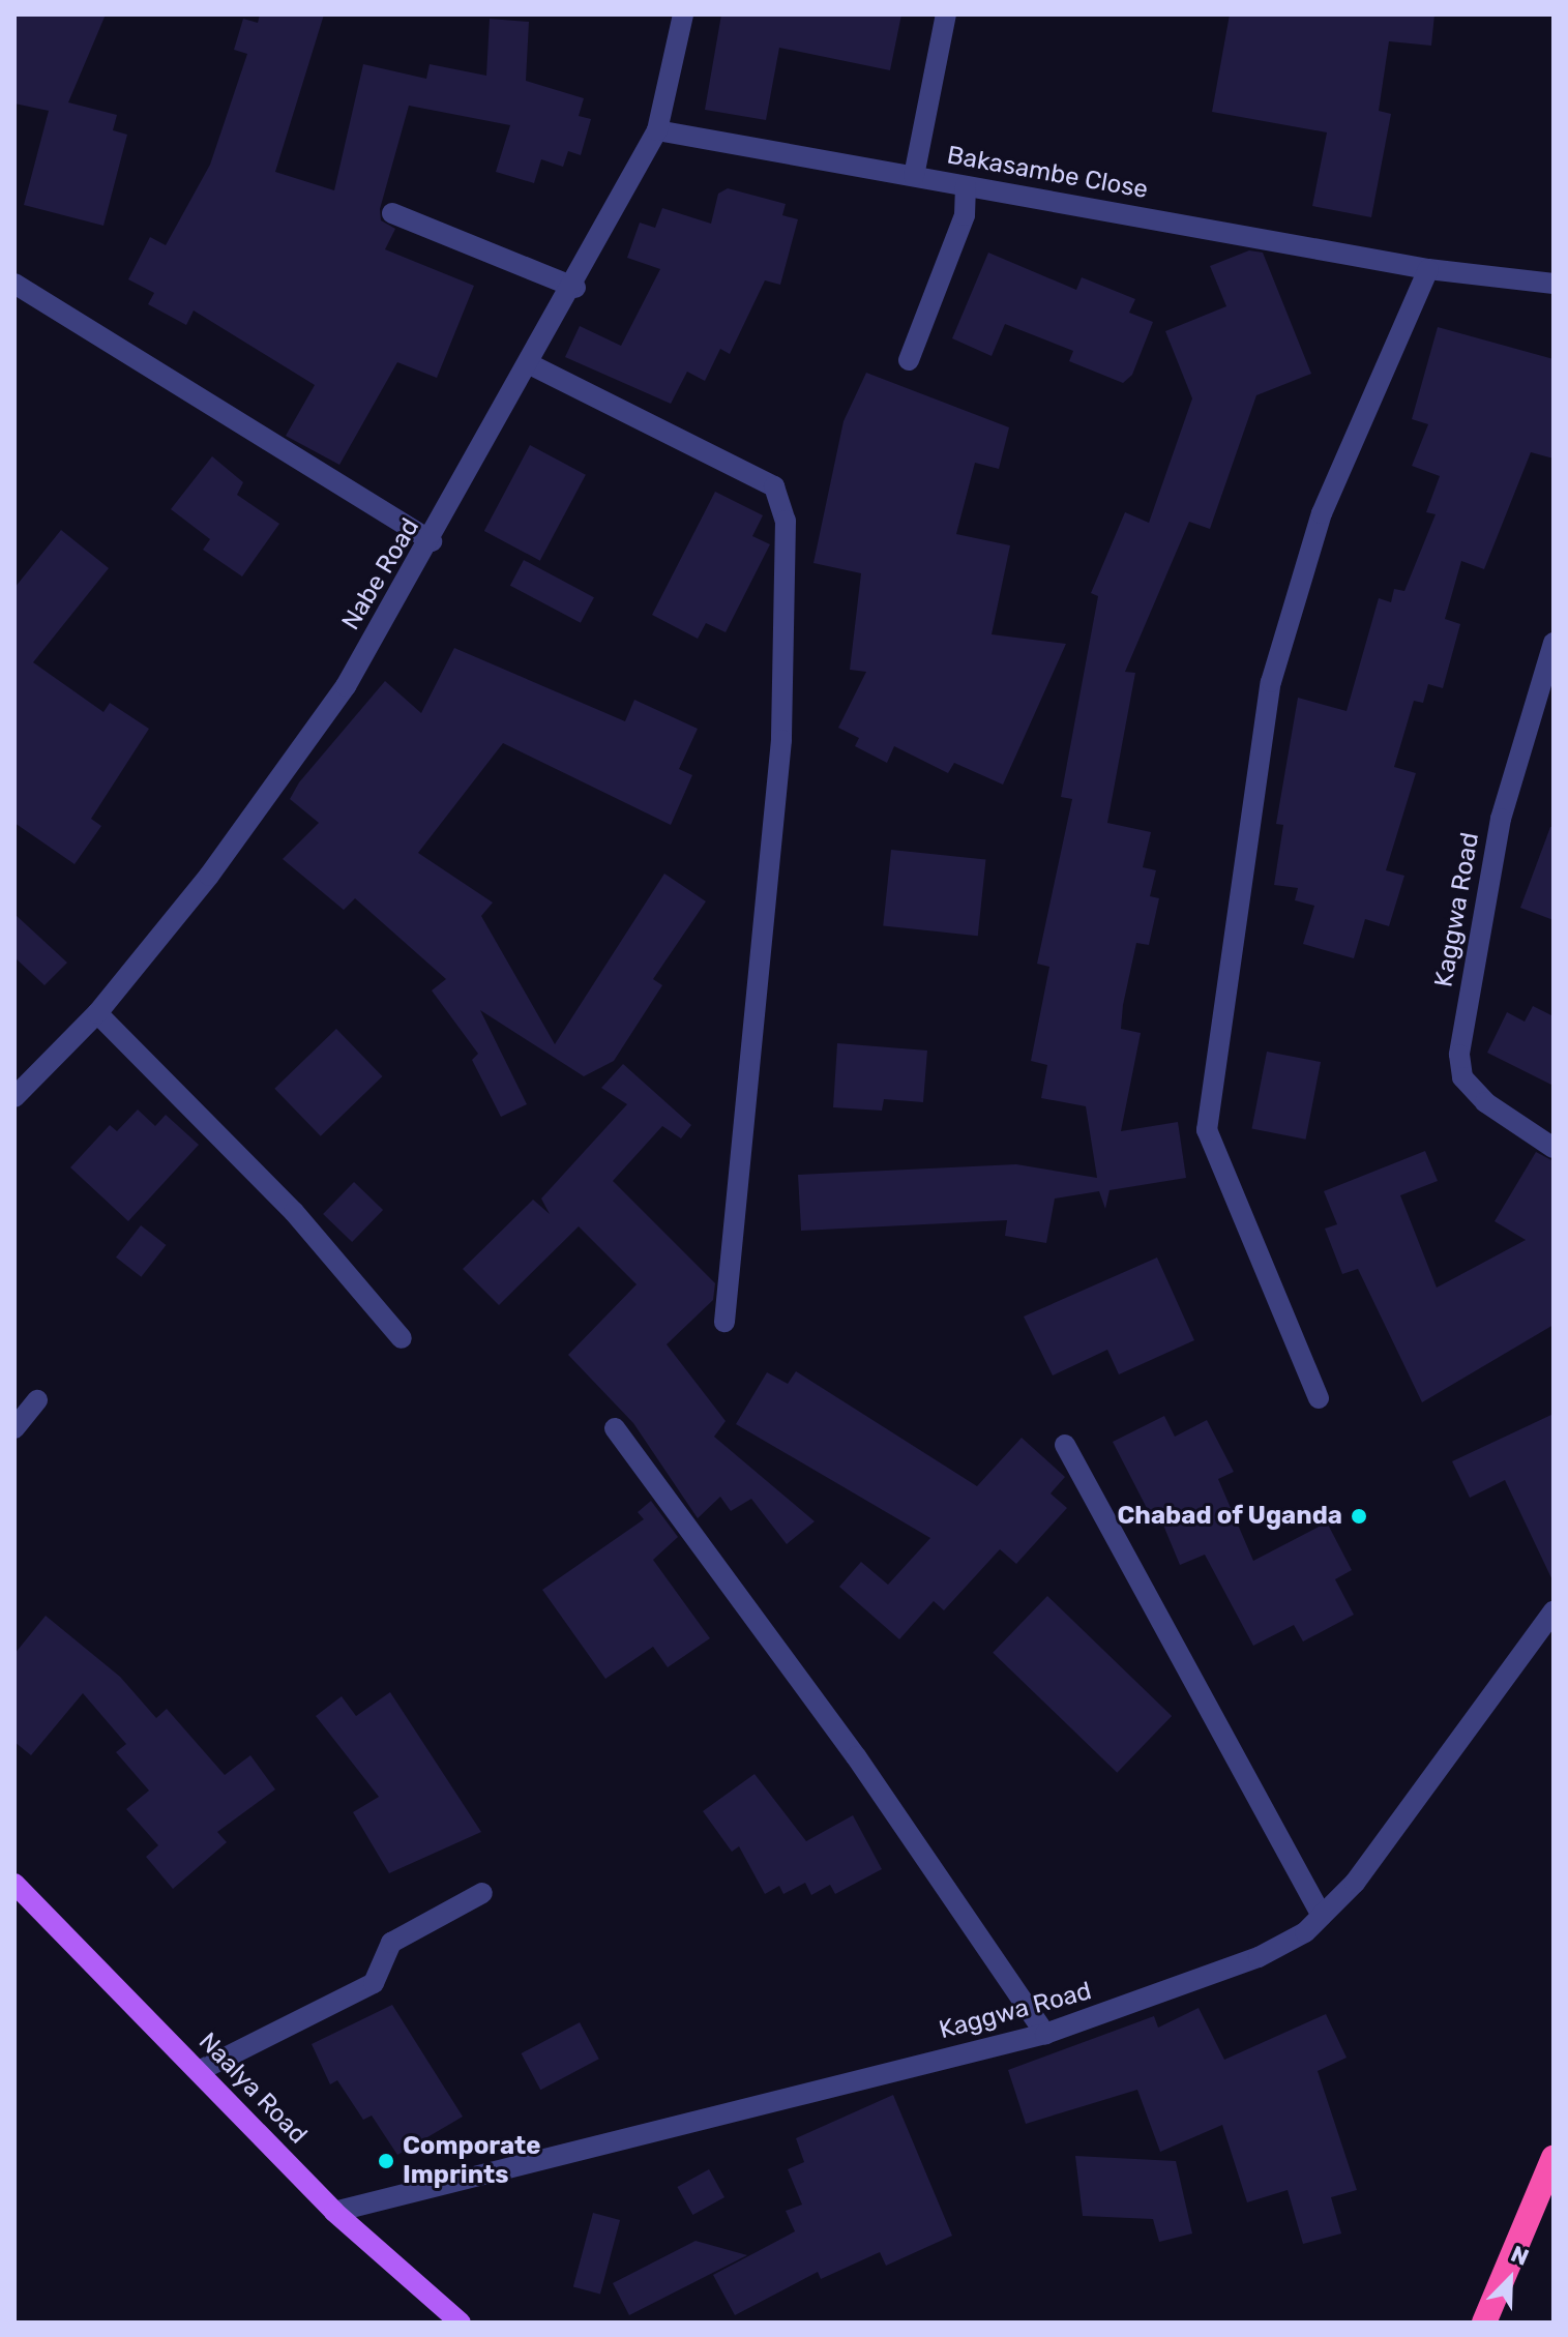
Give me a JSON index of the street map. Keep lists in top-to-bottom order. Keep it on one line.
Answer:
{"streets":{"main road":["Naalya Road"],"street":["Bakasambe Close","Nabe Road","Kaggwa Road"]},"crossings":[["Bakasambe Close","Nabe Road"],["Kaggwa Road","Naalya Road"]],"places":["Chabad of Uganda","Comporate Imprints"],"north":"top right"}
